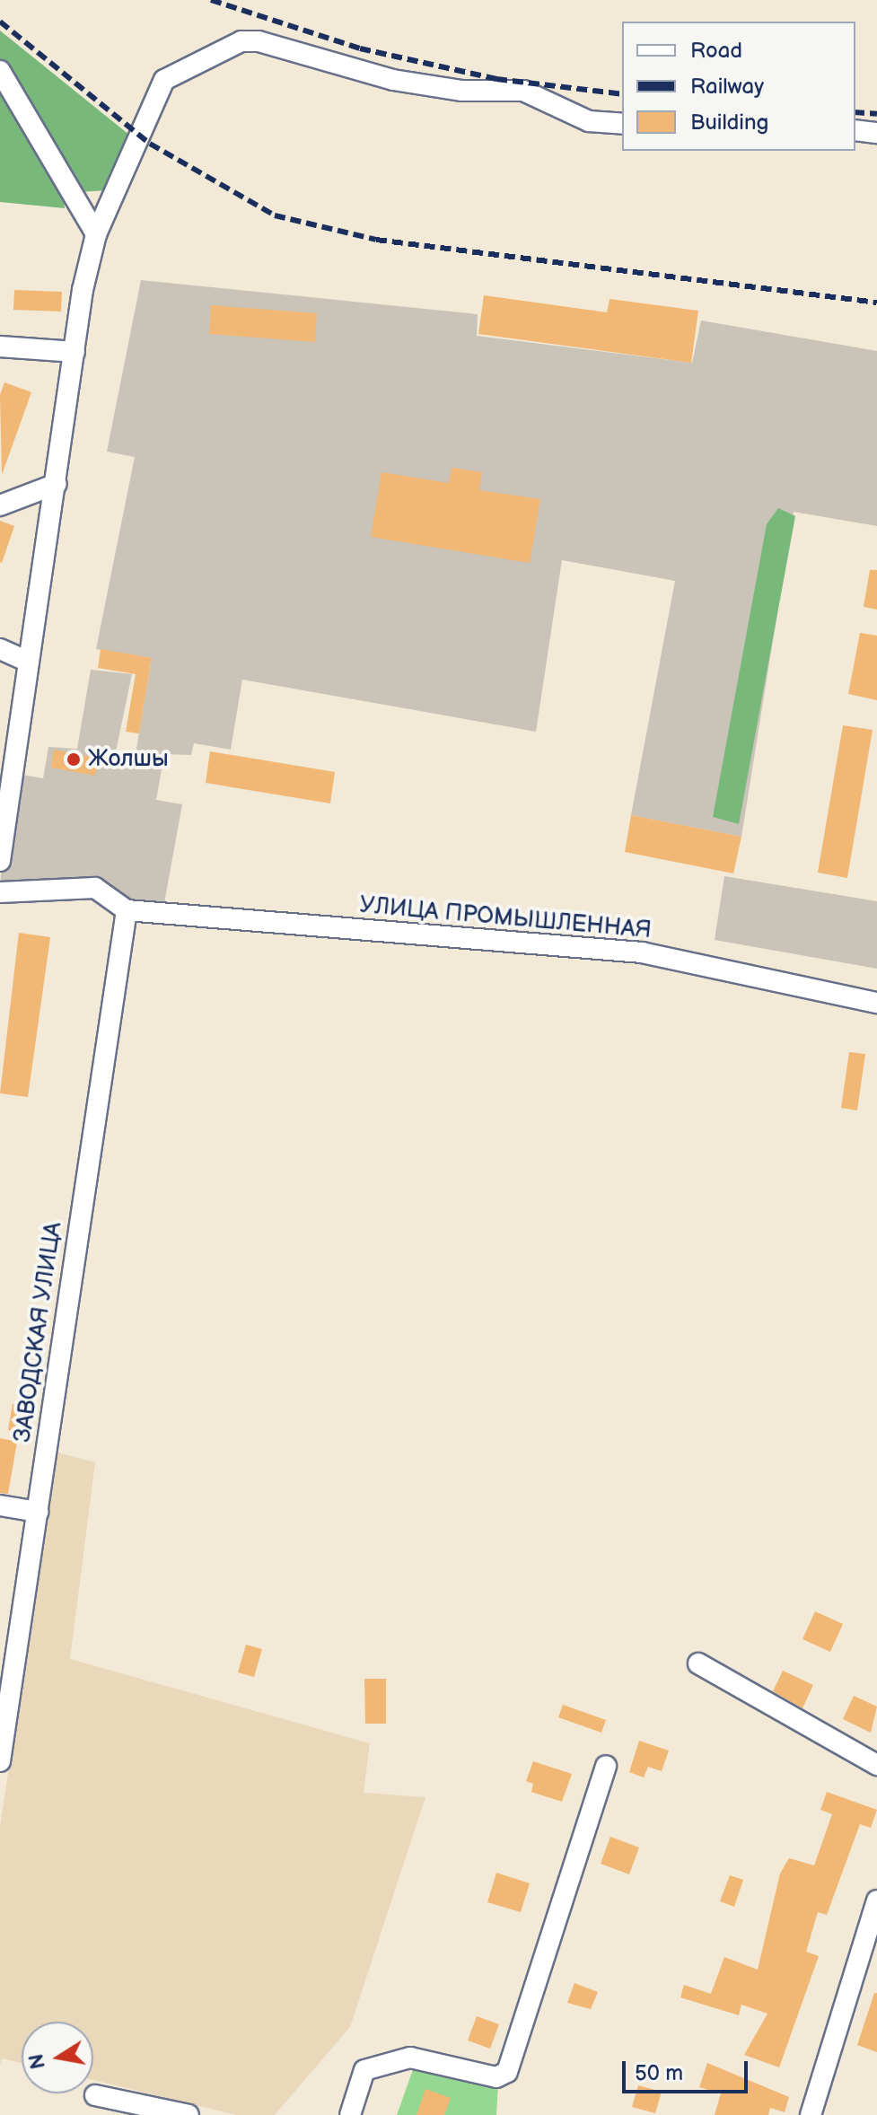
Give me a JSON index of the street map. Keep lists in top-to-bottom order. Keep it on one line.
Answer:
{"streets":{"street":["УЛИЦА ПРОМЫШЛЕННАЯ","ЗАВОДСКАЯ УЛИЦА"]},"crossings":[["УЛИЦА ПРОМЫШЛЕННАЯ","ЗАВОДСКАЯ УЛИЦА"]],"places":["Жолшы"],"legend":["Road","Railway","Building"],"scale_bar":"50 m","north":"left"}
